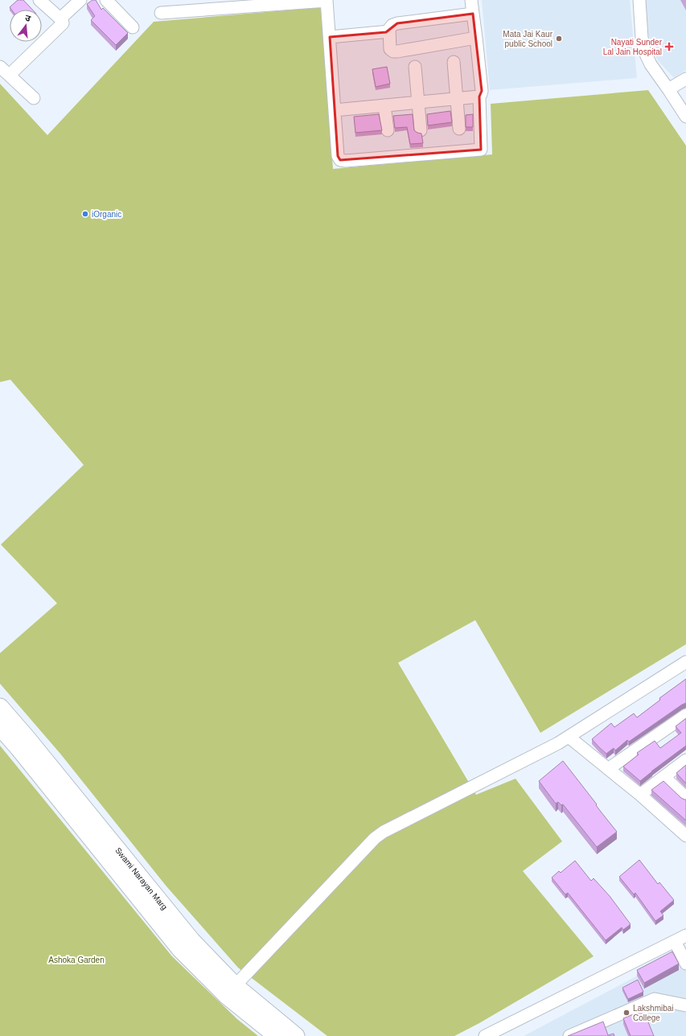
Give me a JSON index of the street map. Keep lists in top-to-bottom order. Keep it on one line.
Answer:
{"streets":{"main road":["Swami Narayan Marg"]},"parks":["Ashoka Garden"],"places":{"other":["Mata Jai Kaur public School","iOrganic","Lakshmibai College"],"health":["Nayati Sunder Lal Jain Hospital"]},"north":"top"}
